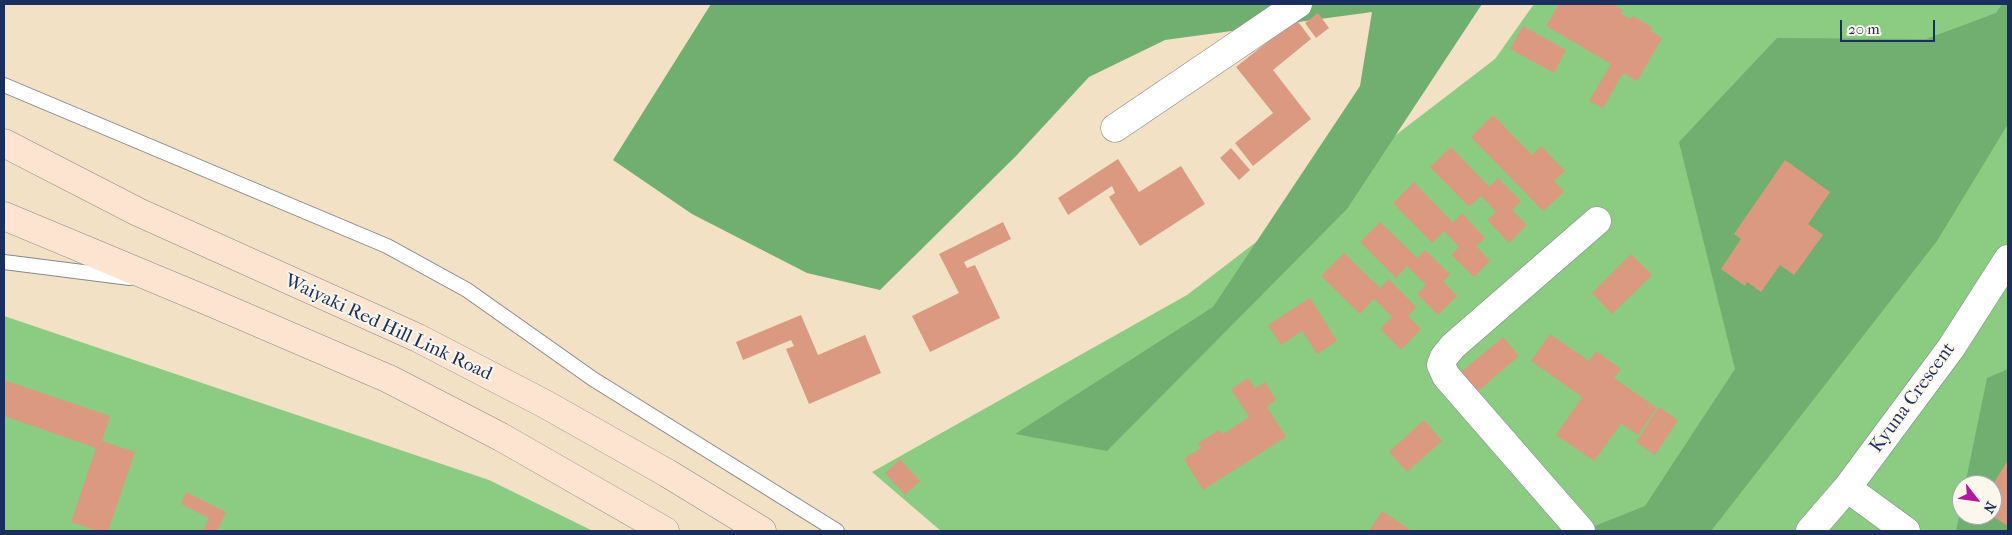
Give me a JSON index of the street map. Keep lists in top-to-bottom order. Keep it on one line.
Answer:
{"streets":{"main road":["Waiyaki Red Hill Link Road"],"street":["Kyuna Crescent"]},"scale_bar":"20 m","north":"bottom right"}
